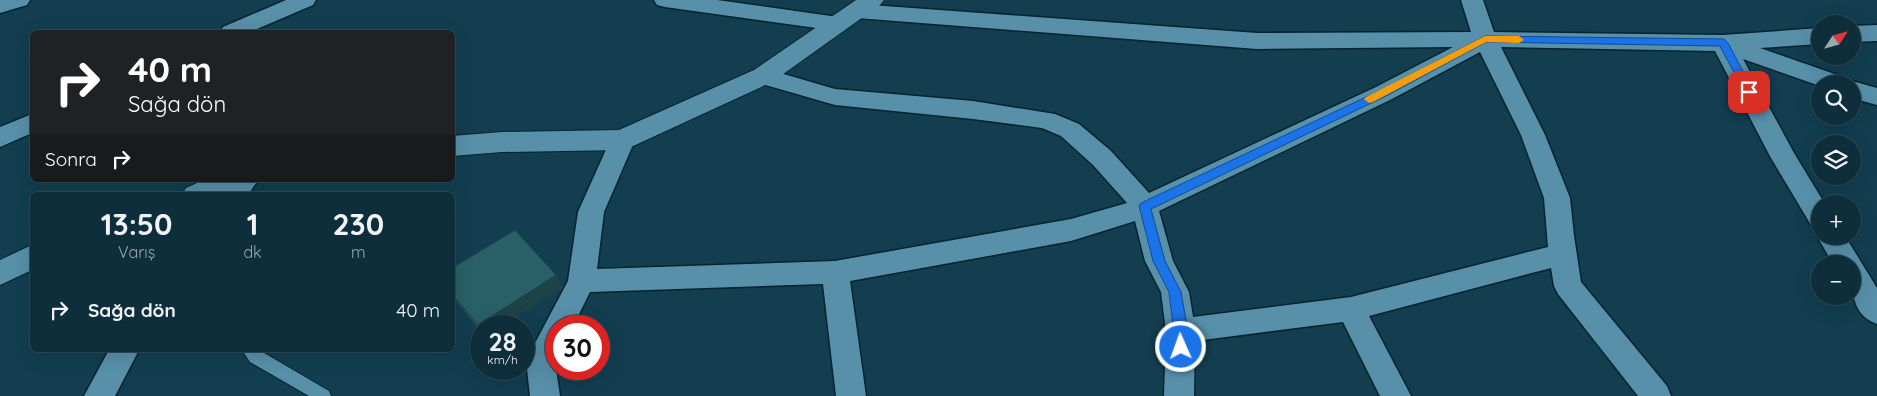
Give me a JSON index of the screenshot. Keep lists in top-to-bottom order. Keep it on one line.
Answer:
{"north":"top right","page":{"map_buttons":["+","−"],"turn":["40 m","Sağa dön"],"then":"Sonra","eta":["13:50","Varış","1","dk","230","m"],"list":[{"name":"Sağa dön","value":"40 m"}],"speed":"28 km/h","limit":"30"}}
